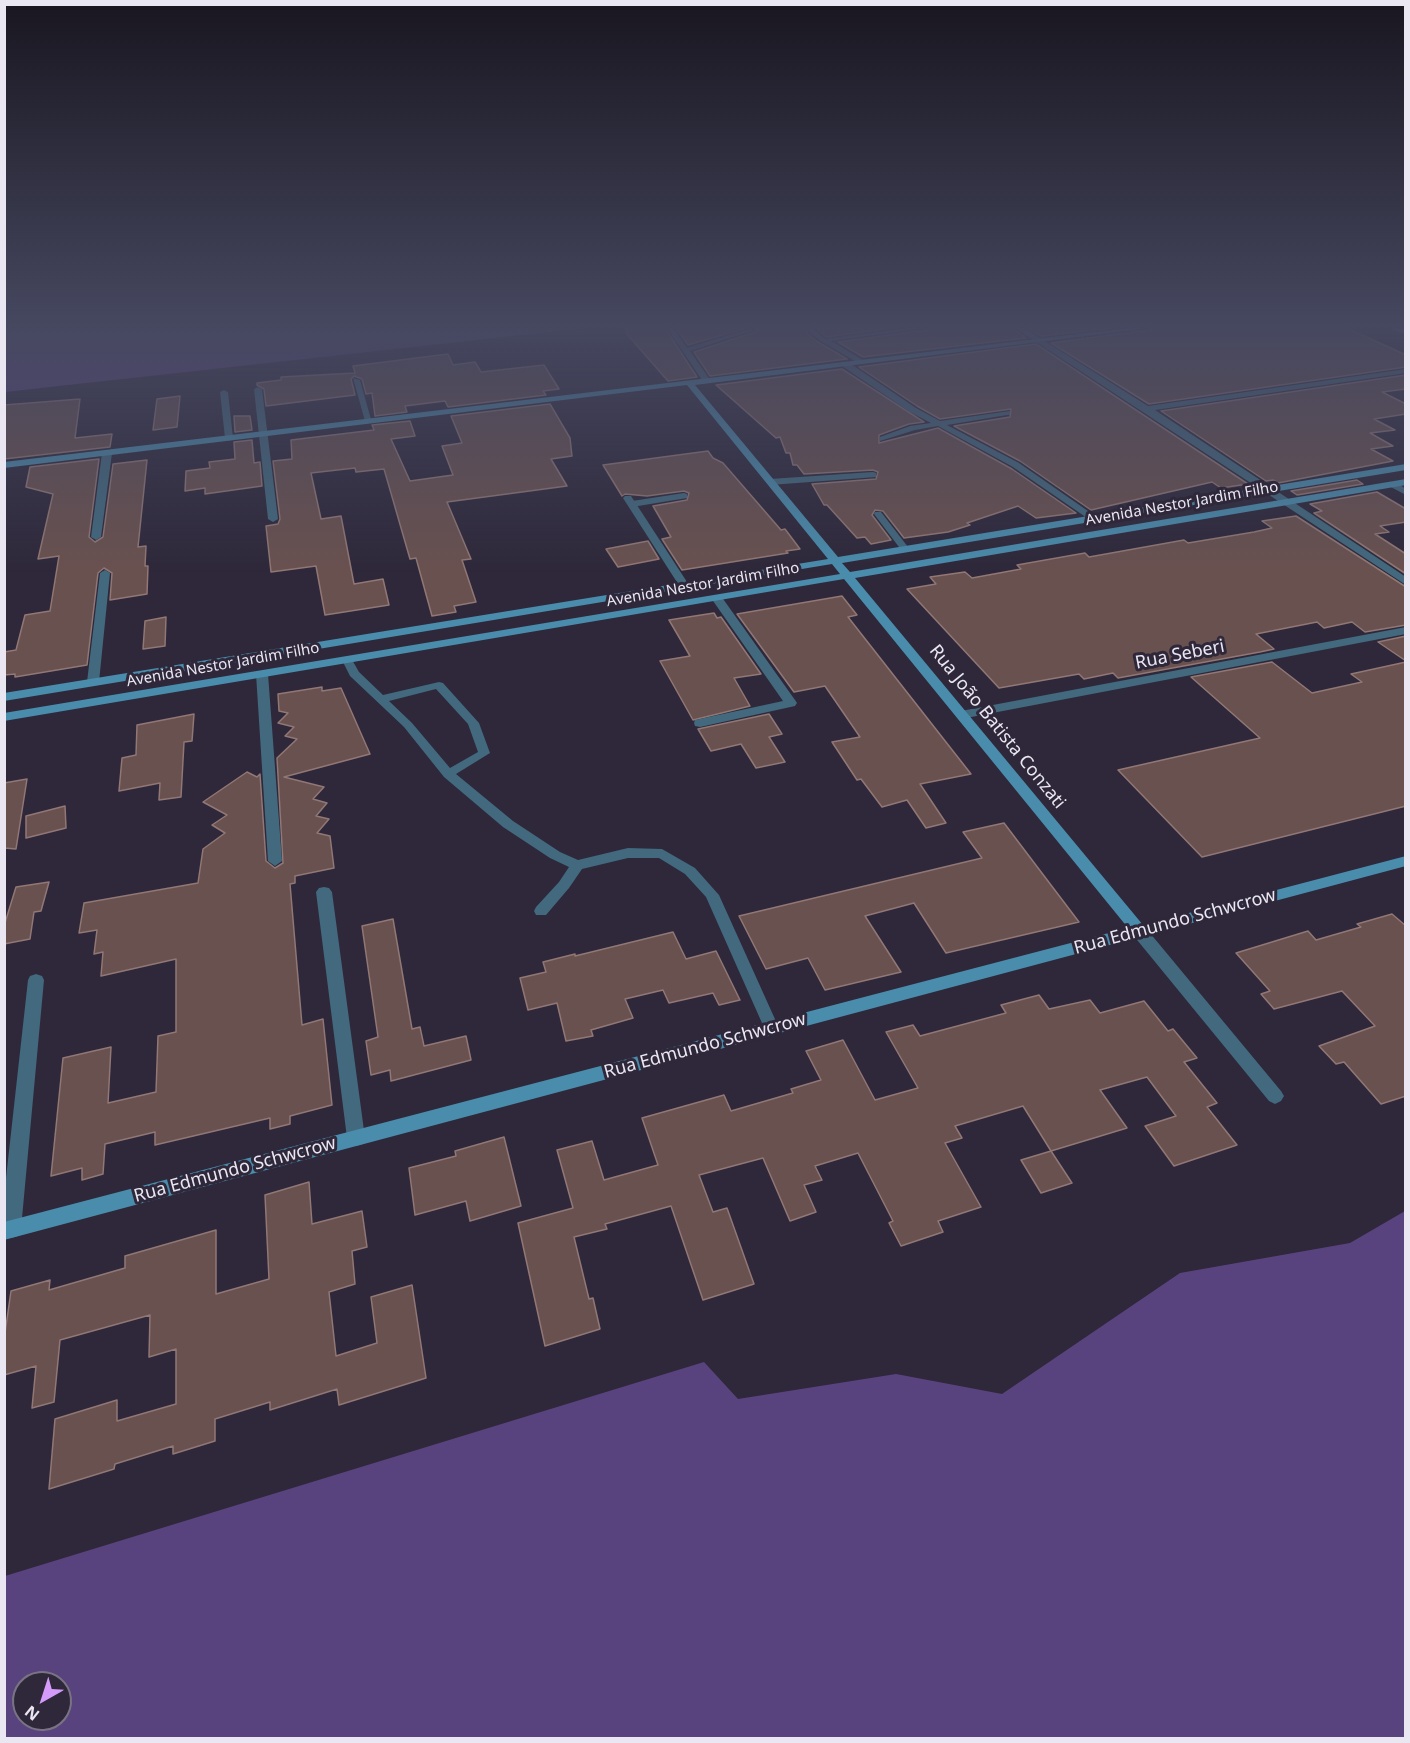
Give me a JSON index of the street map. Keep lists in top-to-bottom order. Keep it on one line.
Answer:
{"streets":{"street":["Avenida Nestor Jardim Filho","Rua Seberi","Rua João Batista Conzati","Rua Edmundo Schwcrow"]},"crossings":[["Avenida Nestor Jardim Filho","Rua João Batista Conzati"],["Rua Seberi","Rua João Batista Conzati"],["Rua João Batista Conzati","Rua Edmundo Schwcrow"]],"north":"bottom left"}
